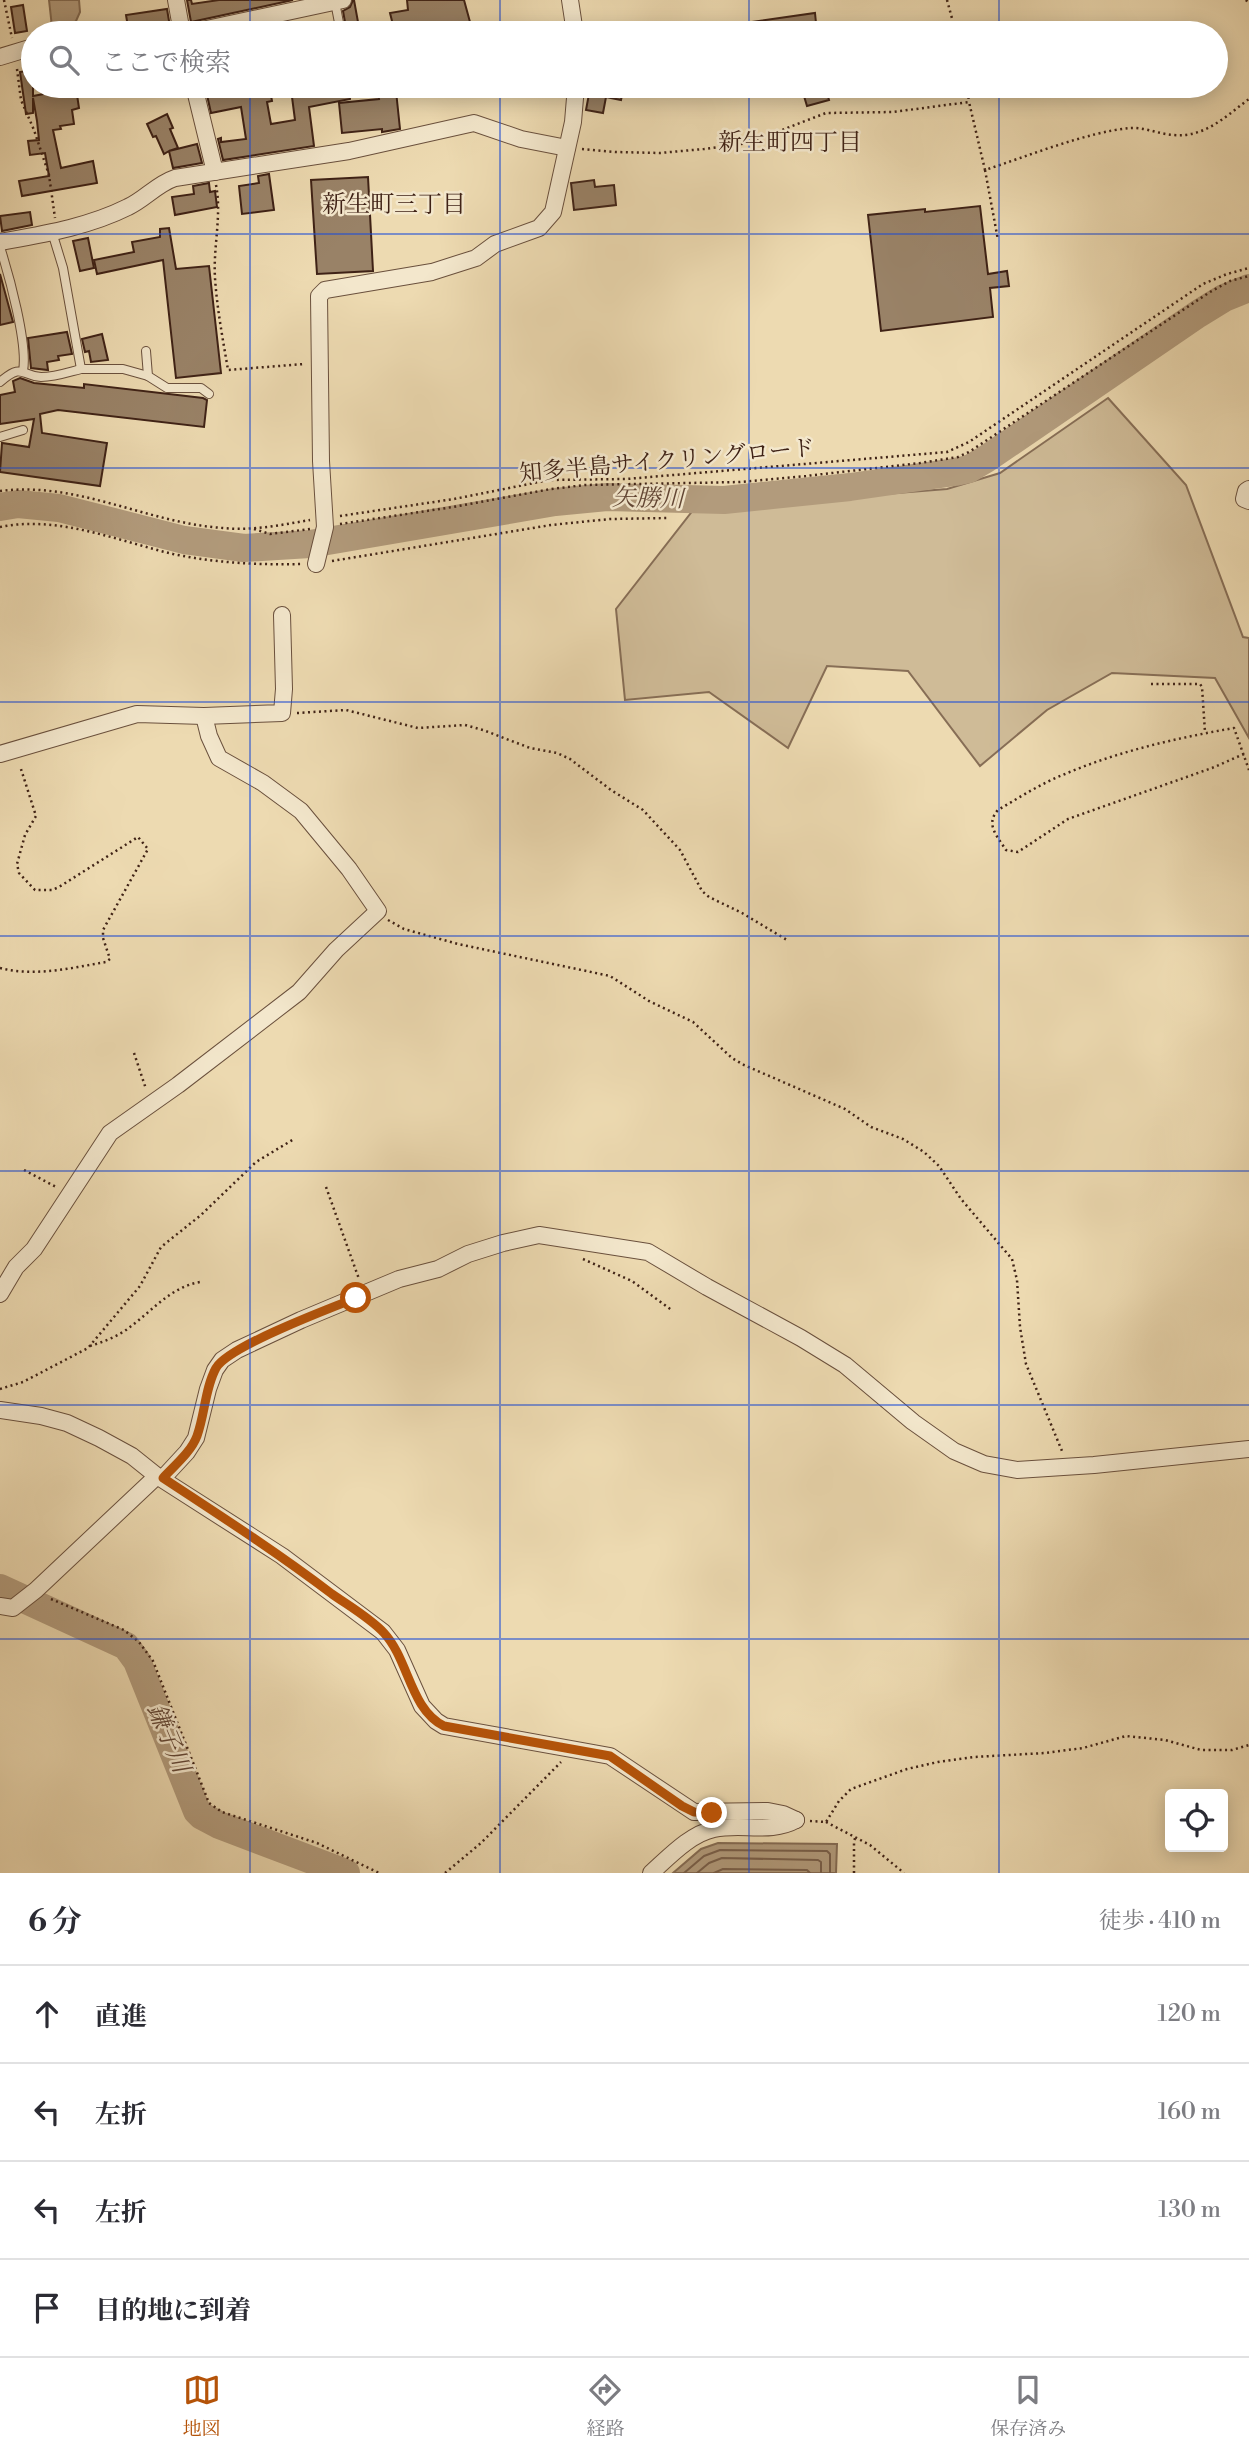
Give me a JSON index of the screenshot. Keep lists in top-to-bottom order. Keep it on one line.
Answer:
{"streets":{"path":["知多半島サイクリングロード"]},"districts":["新生町四丁目","新生町三丁目"],"water":["矢勝川","鎌子川"],"page":{"search":"ここで検索","heading":["6 分","徒歩 · 410 m"],"list":[["直進","120 m"],["左折","160 m"],["左折","130 m"],"目的地に到着"],"nav":["地図","経路","保存済み"]}}
